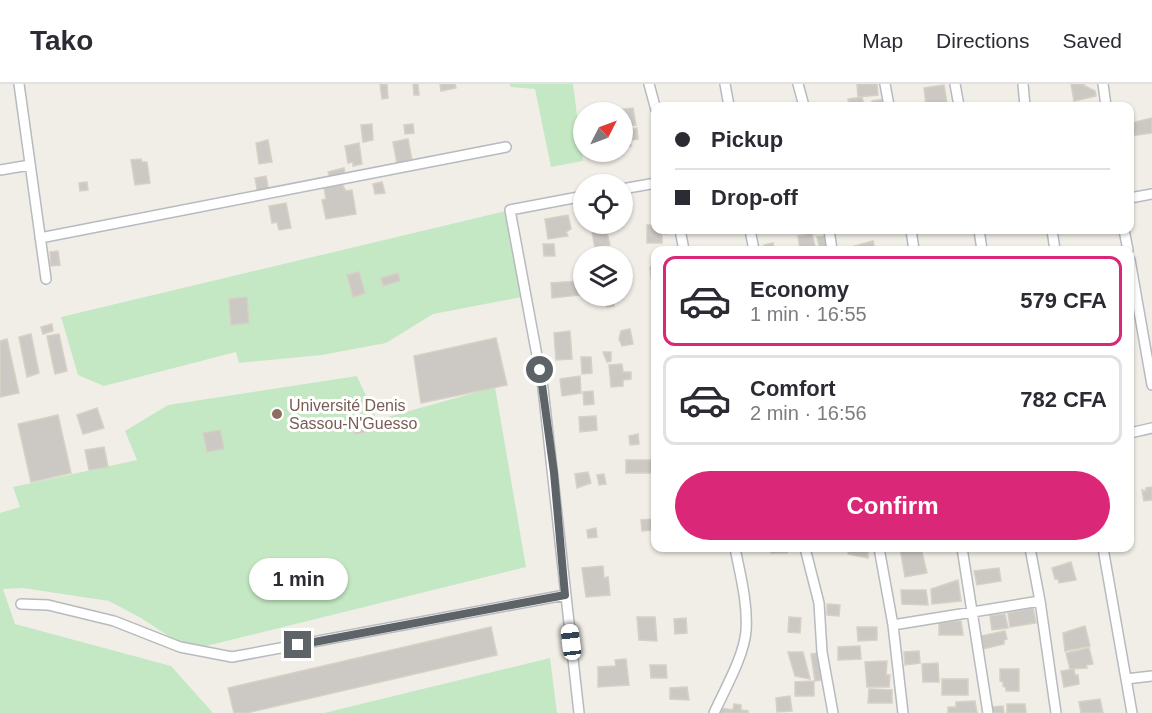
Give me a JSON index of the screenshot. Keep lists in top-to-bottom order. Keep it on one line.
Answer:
{"places":["Université Denis Sassou-N'Guesso"],"north":"top right","page":{"header":"Tako","nav":["Map","Directions","Saved"],"banner":["Pickup","Drop-off"],"list":[{"name":"Economy","note":"1 min · 16:55","value":"579 CFA"},{"name":"Comfort","note":"2 min · 16:56","value":"782 CFA"}],"buttons":"Confirm","bubble":"1 min"}}
